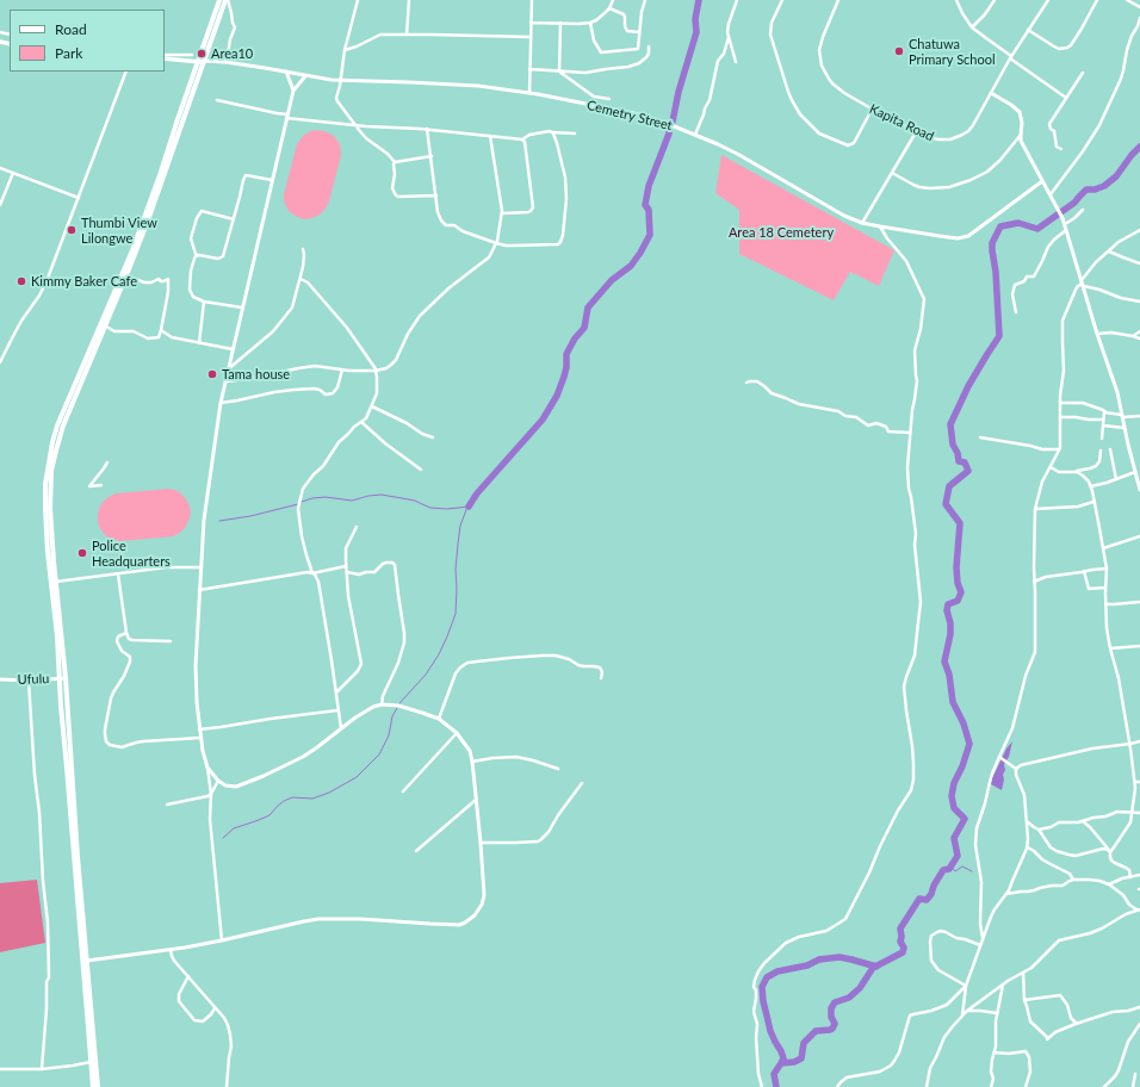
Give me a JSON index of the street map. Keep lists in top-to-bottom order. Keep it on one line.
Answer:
{"streets":{"street":["Cemetry Street","Kapita Road","Ufulu"]},"parks":["Area 18 Cemetery"],"places":["Chatuwa Primary School","Area10","Thumbi View Lilongwe","Kimmy Baker Cafe","Tama house","Police Headquarters"],"legend":["Road","Park"]}
